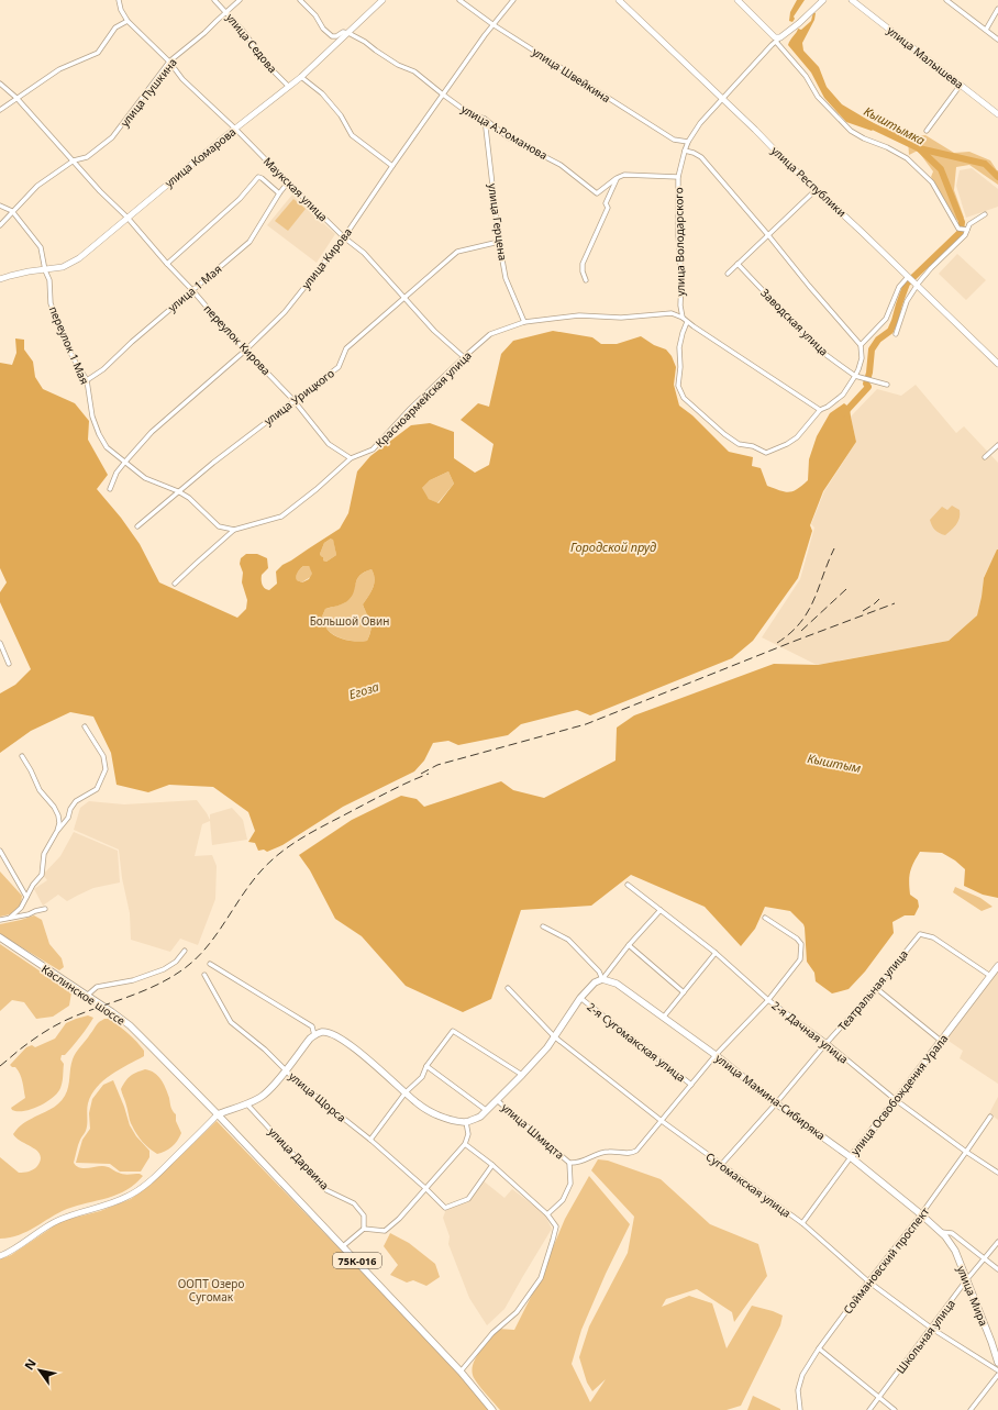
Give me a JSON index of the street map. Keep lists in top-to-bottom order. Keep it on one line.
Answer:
{"streets":{"main road":["Каслинское шоссе","улица Освобождения Урала","улица Мамина-Сибиряка","75К-016","улица Мира"],"street":["улица Седова","улица Малышева","улица Швейкина","улица Пушкина","улица А.Романова","улица Комарова","улица Республики","Маукская улица","улица Герцена","улица Володарского","улица Кирова","улица 1 Мая","Заводская улица","переулок Кирова","переулок 1 Мая","улица Урицкого","Красноармейская улица","Театральная улица","2-я Дачная улица","2-я Сугомакская улица","улица Щорса","улица Шмидта","улица Дарвина","Сугомакская улица","Соймановский проспект","Школьная улица"]},"crossings":[["улица Седова","улица Пушкина"],["улица Седова","улица Комарова"],["улица Швейкина","улица Володарского"],["улица Швейкина","улица Кирова"],["улица Пушкина","Маукская улица"],["улица Пушкина","переулок Кирова"],["улица Пушкина","переулок 1 Мая"],["улица А.Романова","улица Комарова"],["улица А.Романова","улица Герцена"],["улица А.Романова","улица Кирова"],["улица Комарова","Маукская улица"],["улица Комарова","переулок Кирова"],["улица Комарова","переулок 1 Мая"],["улица Республики","улица Володарского"],["Маукская улица","улица Кирова"],["Маукская улица","улица 1 Мая"],["Маукская улица","улица Урицкого"],["Маукская улица","Красноармейская улица"],["улица Герцена","улица Урицкого"],["улица Герцена","Красноармейская улица"],["улица Кирова","переулок Кирова"],["улица Кирова","переулок 1 Мая"],["улица 1 Мая","переулок Кирова"],["улица 1 Мая","переулок 1 Мая"],["переулок Кирова","улица Урицкого"],["переулок Кирова","Красноармейская улица"],["переулок 1 Мая","улица Урицкого"],["переулок 1 Мая","Красноармейская улица"],["Театральная улица","2-я Дачная улица"],["Театральная улица","улица Освобождения Урала"],["Театральная улица","улица Мамина-Сибиряка"],["Театральная улица","Сугомакская улица"],["Каслинское шоссе","75К-016"],["2-я Дачная улица","улица Освобождения Урала"],["2-я Дачная улица","Соймановский проспект"],["улица Освобождения Урала","улица Мамина-Сибиряка"],["улица Освобождения Урала","Сугомакская улица"],["улица Мамина-Сибиряка","Соймановский проспект"],["улица Мамина-Сибиряка","улица Мира"],["улица Мамина-Сибиряка","Школьная улица"],["Сугомакская улица","Соймановский проспект"],["Сугомакская улица","Школьная улица"],["улица Мира","Школьная улица"]],"water":["Кыштымка","Городской пруд","Егоза","Кыштым"],"parks":["Большой Овин","ООПТ Озеро Сугомак"],"north":"top left"}
